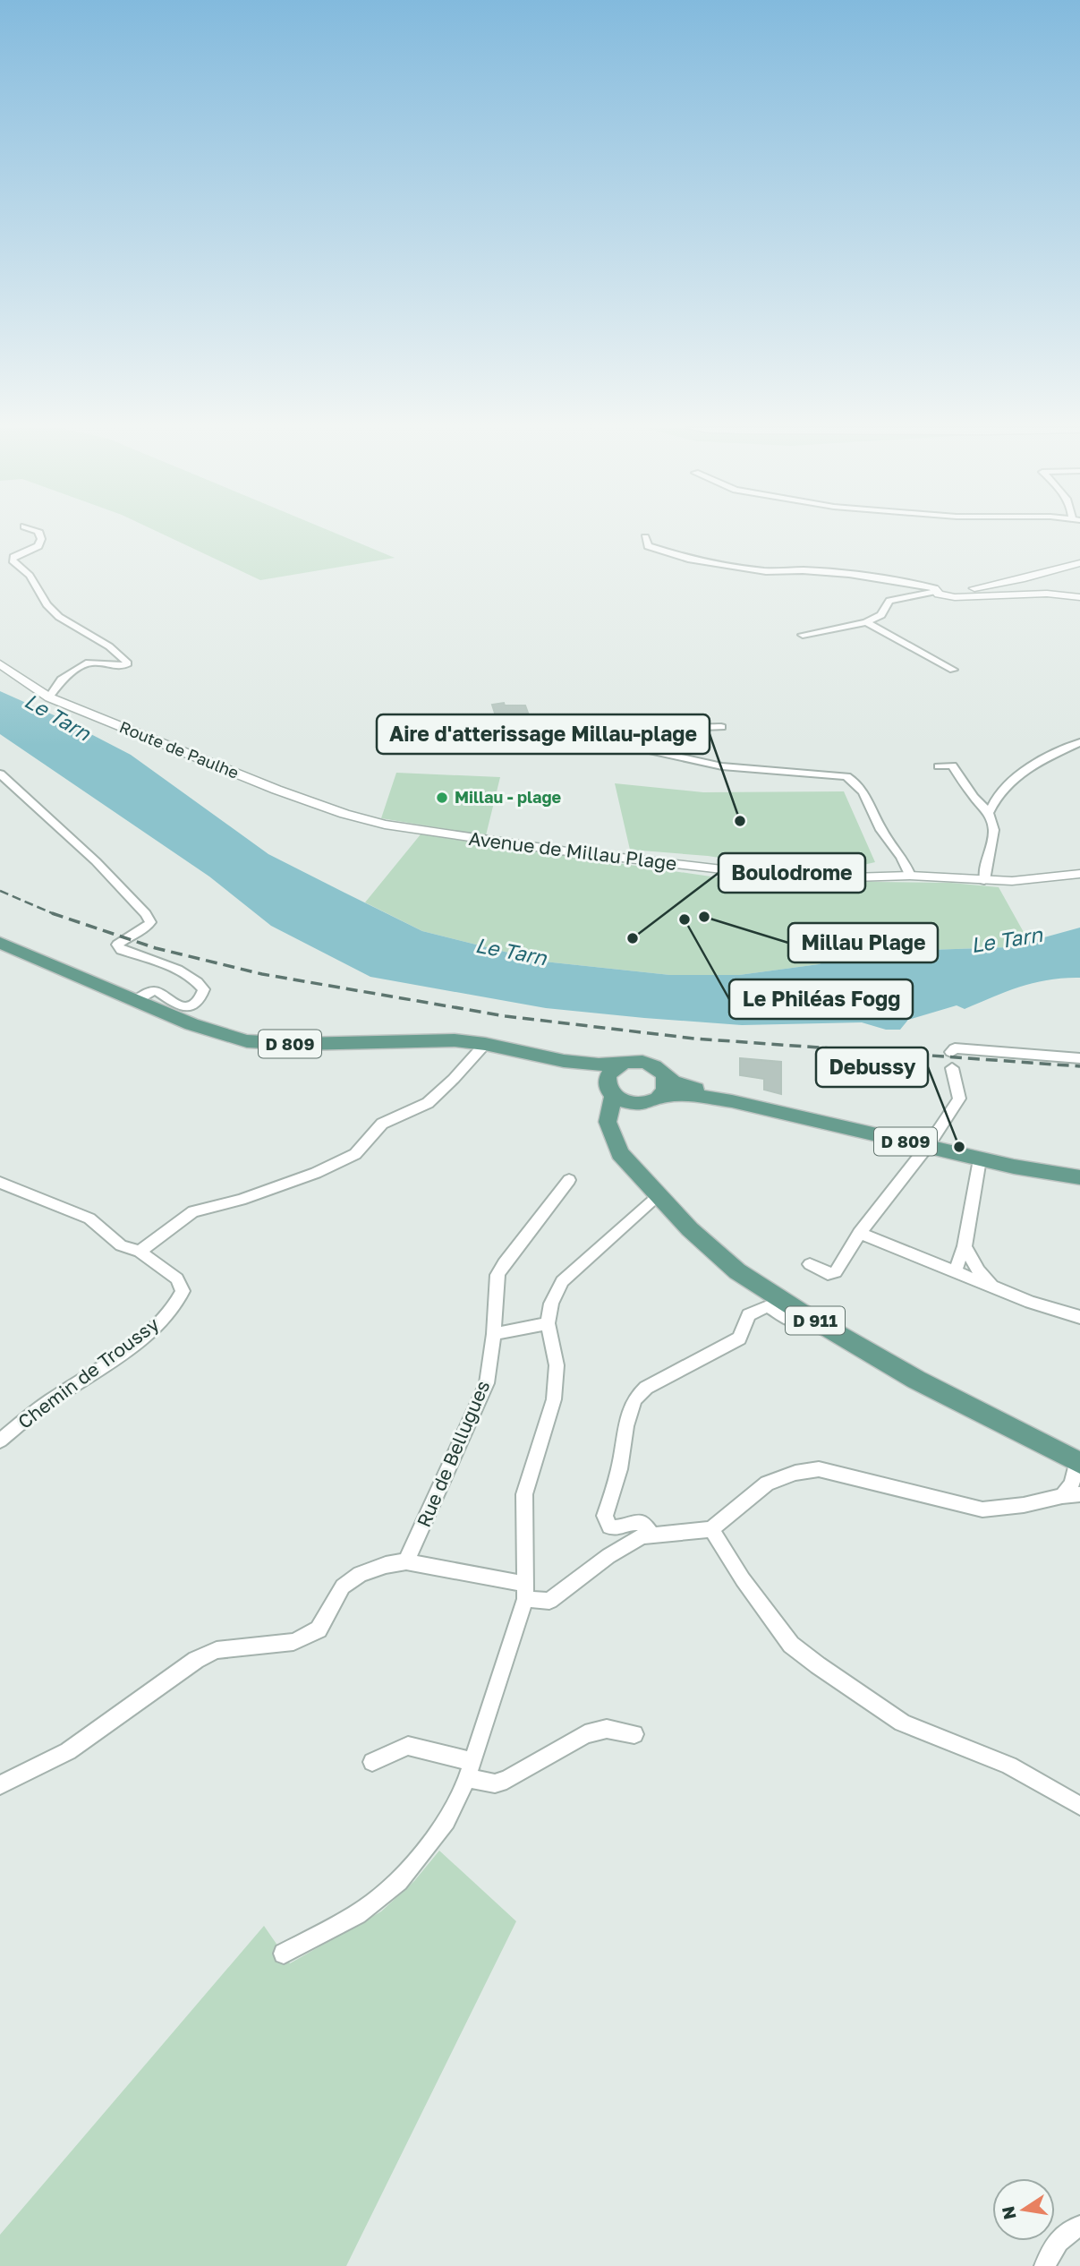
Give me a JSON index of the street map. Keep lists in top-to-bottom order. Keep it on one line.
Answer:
{"streets":{"main road":["D 809","D 911"],"street":["Route de Paulhe","Avenue de Millau Plage","Chemin de Troussy","Rue de Bellugues"]},"crossings":[["Route de Paulhe","Avenue de Millau Plage"],["D 809","D 911"]],"water":["Le Tarn"],"places":["Millau - plage","Aire d'atterissage Millau-plage","Millau Plage","Le Philéas Fogg","Boulodrome","Debussy"],"north":"left"}
